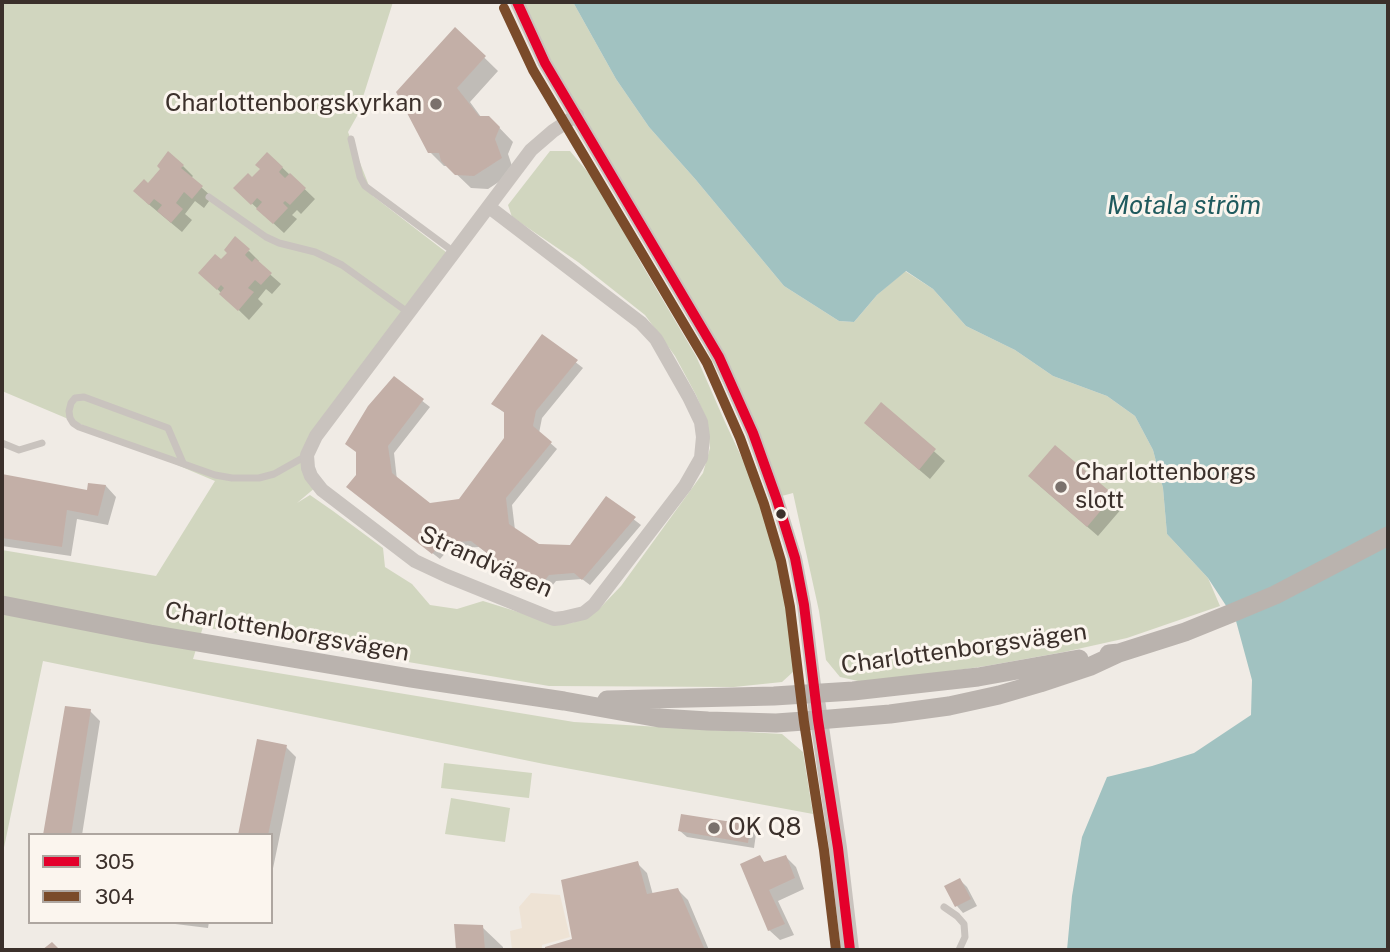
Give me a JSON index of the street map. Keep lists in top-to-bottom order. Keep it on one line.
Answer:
{"streets":{"main road":["Charlottenborgsvägen"],"street":["Strandvägen"]},"water":["Motala ström"],"places":["Charlottenborgskyrkan","Charlottenborgs slott","OK Q8"],"lines":["transit line 305","transit line 304"],"legend":["305","304"]}
